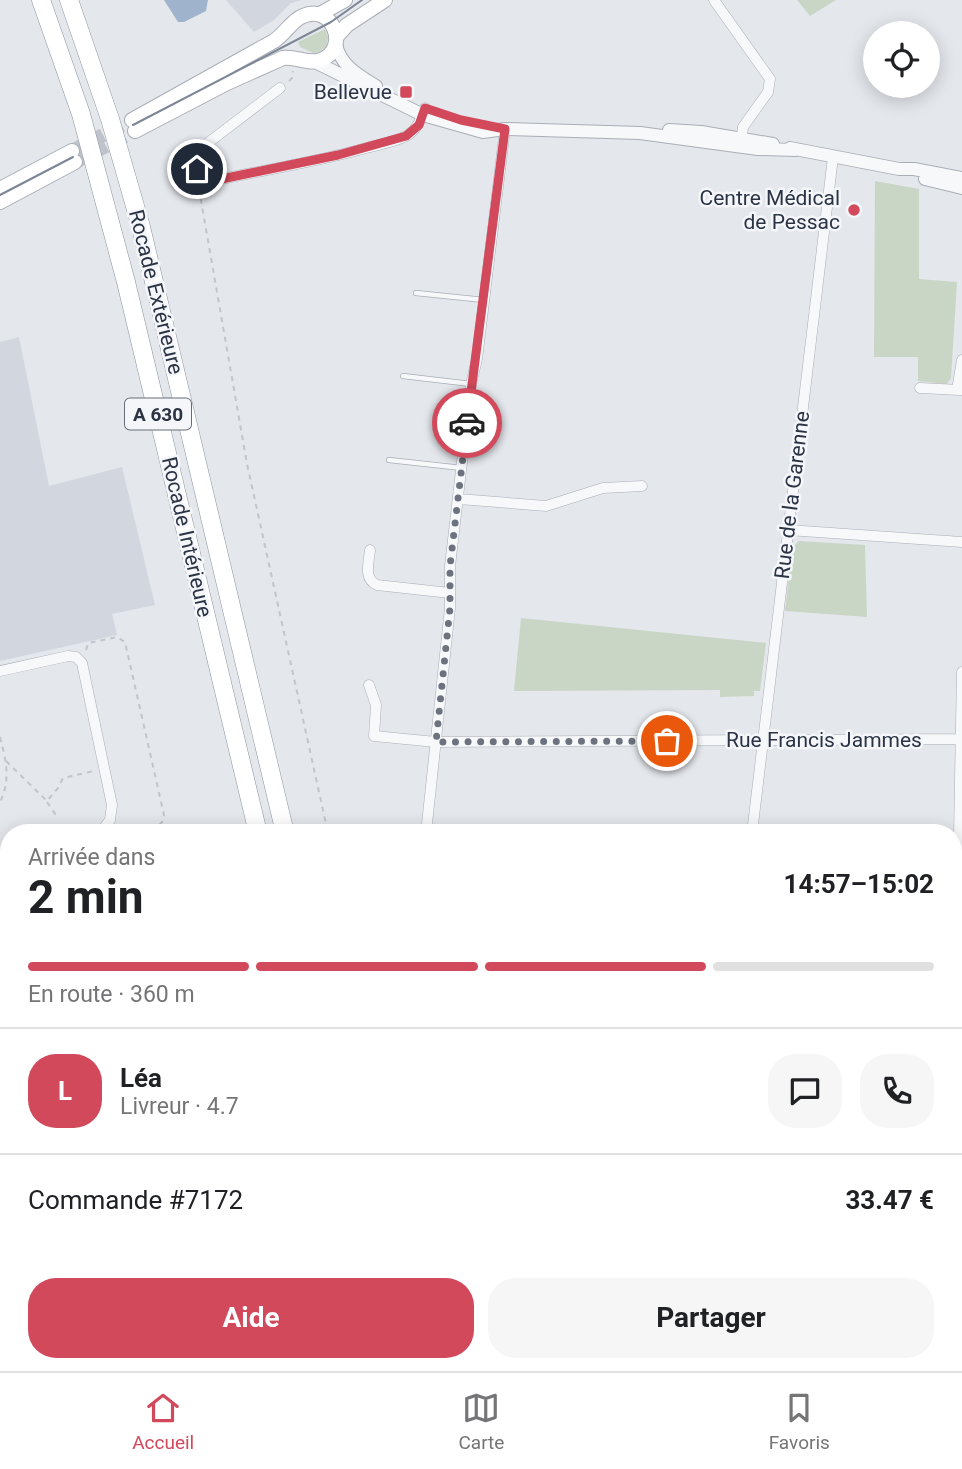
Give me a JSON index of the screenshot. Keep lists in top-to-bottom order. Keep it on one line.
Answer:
{"streets":{"highway":["Rocade Extérieure","A 630","Rocade Intérieure"],"street":["Rue de la Garenne","Rue Francis Jammes"]},"crossings":[["Rue de la Garenne","Rue Francis Jammes"]],"places":{"transit":["Bellevue"],"other":["Centre Médical de Pessac"]},"page":{"heading":["2 min","Arrivée dans","14:57–15:02"],"panel":["Léa","Livreur · 4.7","Commande #7172","33.47 €"],"bar":"En route · 360 m","round":"L","buttons":["Aide","Partager"],"tabs":["Accueil","Carte","Favoris"]}}
